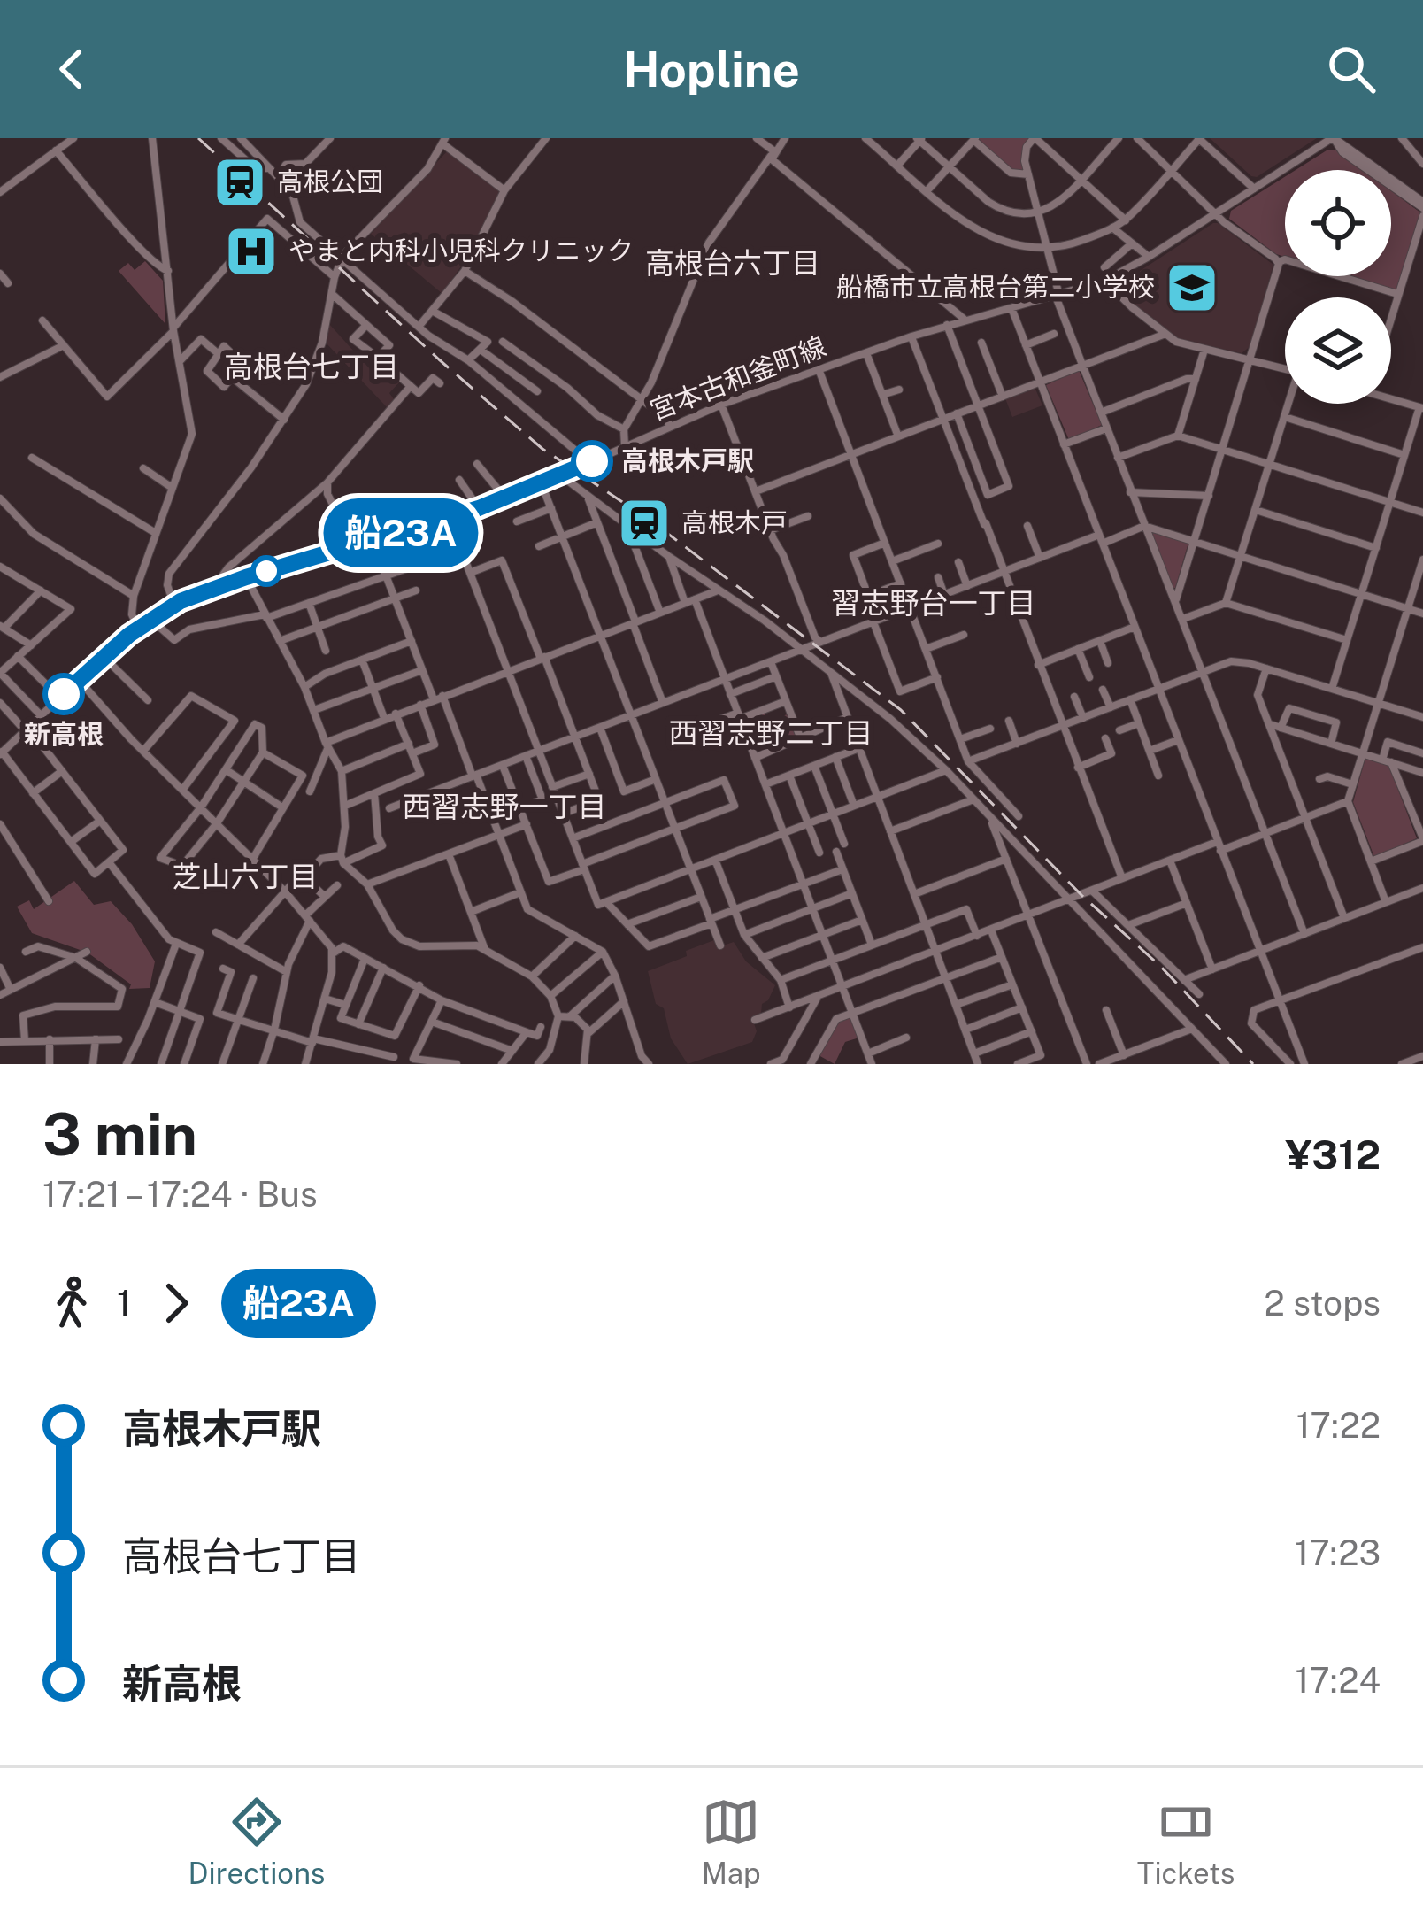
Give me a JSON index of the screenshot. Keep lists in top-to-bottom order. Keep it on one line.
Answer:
{"streets":{"street":["宮本古和釜町線"]},"districts":["高根台六丁目","高根台七丁目","習志野台一丁目","西習志野二丁目","西習志野一丁目","芝山六丁目"],"places":{"station":["高根公団","高根木戸"],"hospital":["やまと内科小児科クリニック"],"school or university":["船橋市立高根台第二小学校"],"other":["高根木戸駅","新高根"]},"lines":["bus line 船23A"],"page":{"header":"Hopline","on_map":"船23A","heading":["3 min","17:21 – 17:24 · Bus","¥312"],"legs":["1","船23A","2 stops"],"list":[{"name":"高根木戸駅","value":"17:22"},{"name":"高根台七丁目","value":"17:23"},{"name":"新高根","value":"17:24"}],"tabs":["Directions","Map","Tickets"]}}
